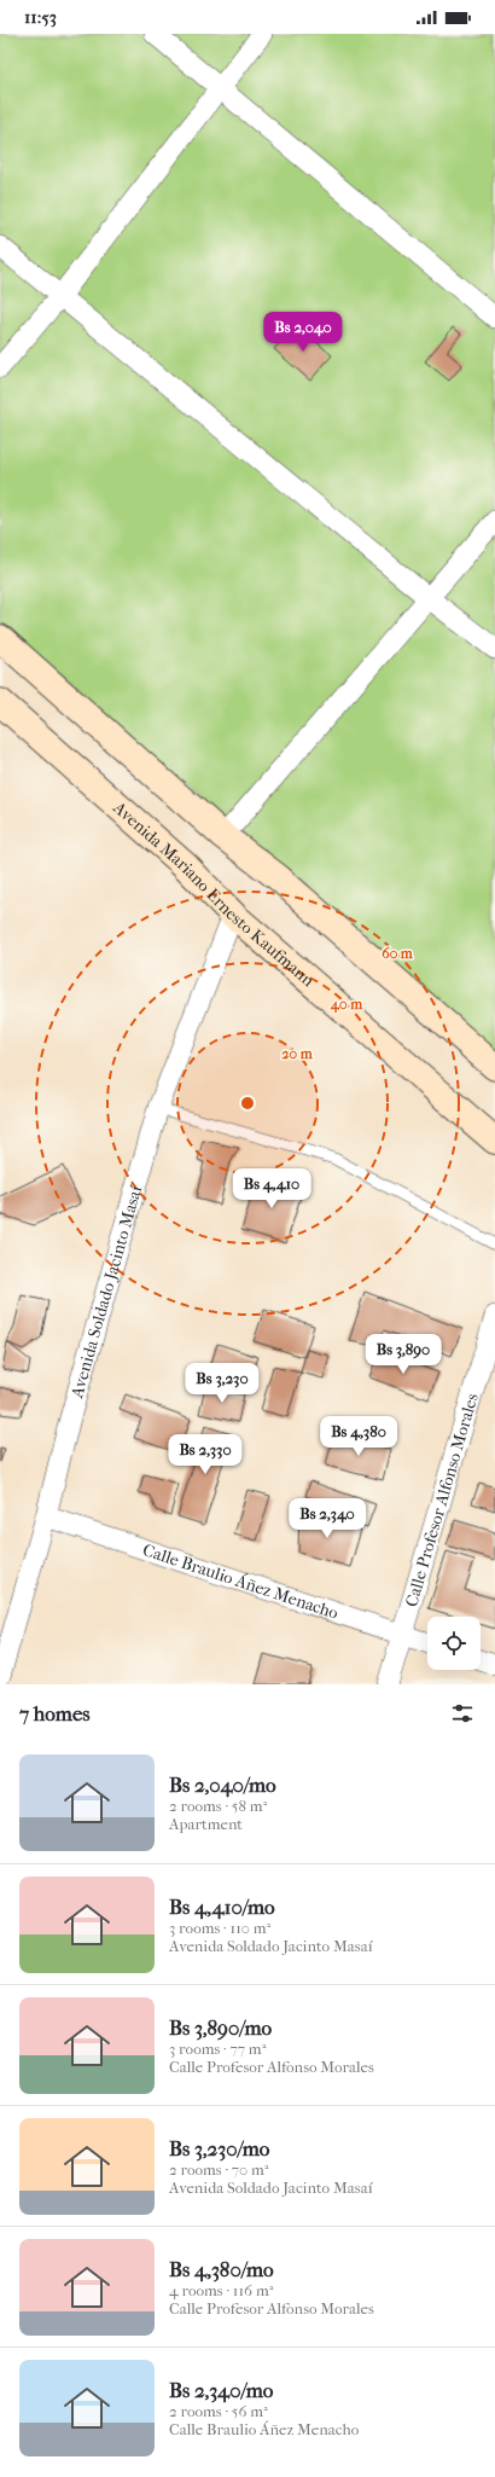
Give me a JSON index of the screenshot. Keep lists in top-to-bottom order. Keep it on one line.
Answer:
{"streets":{"main road":["Avenida Mariano Ernesto Kaufmann"],"street":["Avenida Soldado Jacinto Masaí","Calle Profesor Alfonso Morales","Calle Braulio Áñez Menacho"]},"crossings":[["Avenida Mariano Ernesto Kaufmann","Avenida Soldado Jacinto Masaí"],["Avenida Soldado Jacinto Masaí","Calle Braulio Áñez Menacho"],["Calle Profesor Alfonso Morales","Calle Braulio Áñez Menacho"]],"page":{"status":"11:53","price":["Bs 2,040","Bs 4,410","Bs 3,890","Bs 3,230","Bs 4,380","Bs 2,330","Bs 2,340"],"heading":"7 homes","list":[{"name":"Bs 2,040/mo","note":"2 rooms · 58 m² · Apartment"},{"name":"Bs 4,410/mo","note":"3 rooms · 110 m² · Avenida Soldado Jacinto Masaí"},{"name":"Bs 3,890/mo","note":"3 rooms · 77 m² · Calle Profesor Alfonso Morales"},{"name":"Bs 3,230/mo","note":"2 rooms · 70 m² · Avenida Soldado Jacinto Masaí"},{"name":"Bs 4,380/mo","note":"4 rooms · 116 m² · Calle Profesor Alfonso Morales"},{"name":"Bs 2,340/mo","note":"2 rooms · 56 m² · Calle Braulio Áñez Menacho"}]},"rings":["60 m","40 m","20 m"]}
